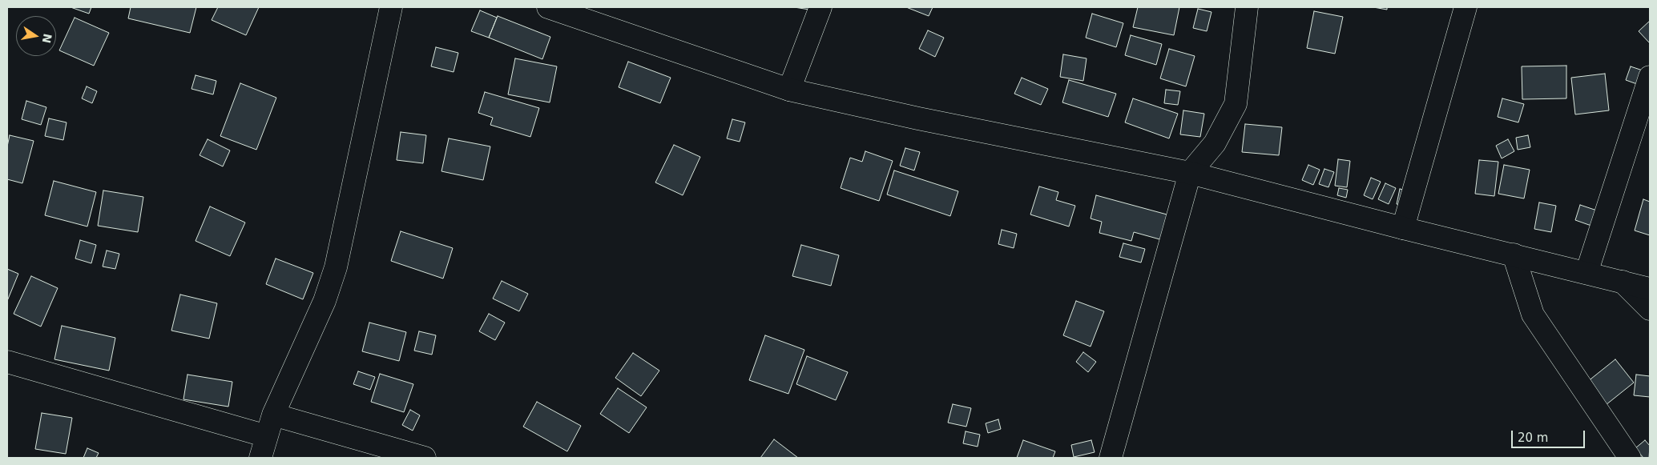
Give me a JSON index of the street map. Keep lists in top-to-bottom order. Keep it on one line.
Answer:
{"scale_bar":"20 m","north":"right"}
